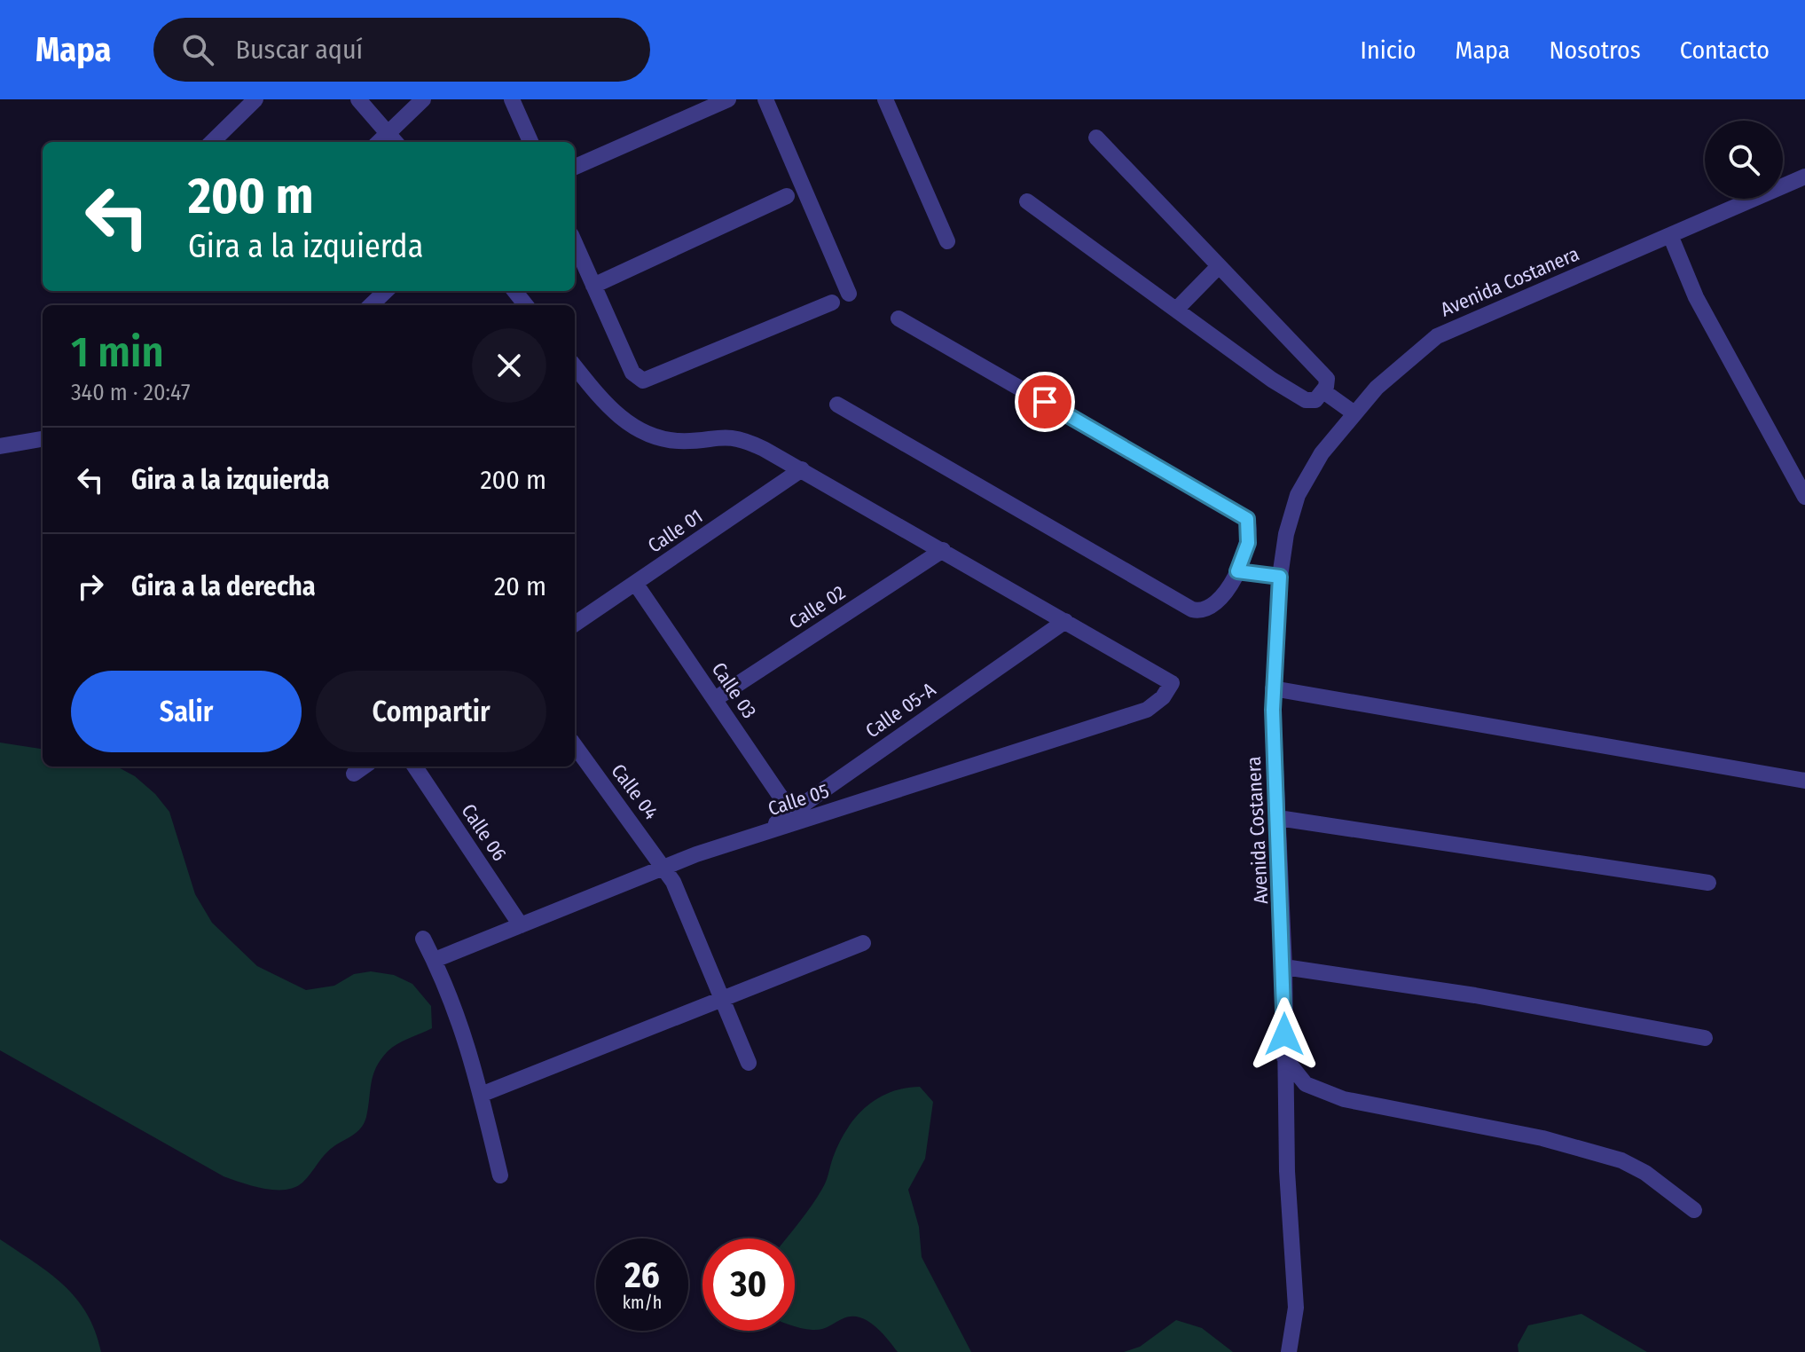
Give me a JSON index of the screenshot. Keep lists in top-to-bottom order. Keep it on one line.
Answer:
{"streets":{"street":["Avenida Costanera","Calle 01","Calle 02","Calle 03","Calle 05-A","Calle 04","Calle 05","Calle 06"]},"crossings":[["Calle 01","Calle 03"],["Calle 02","Calle 03"],["Calle 03","Calle 05-A"],["Calle 03","Calle 05"],["Calle 05-A","Calle 05"],["Calle 04","Calle 05"],["Calle 05","Calle 06"]],"page":{"header":"Mapa","search":"Buscar aquí","nav":["Inicio","Mapa","Nosotros","Contacto"],"turn":["200 m","Gira a la izquierda"],"heading":["1 min","340 m · 20:47"],"list":[{"name":"Gira a la izquierda","value":"200 m"},{"name":"Gira a la derecha","value":"20 m"}],"buttons":["Salir","Compartir"],"speed":"26 km/h","limit":"30"}}
